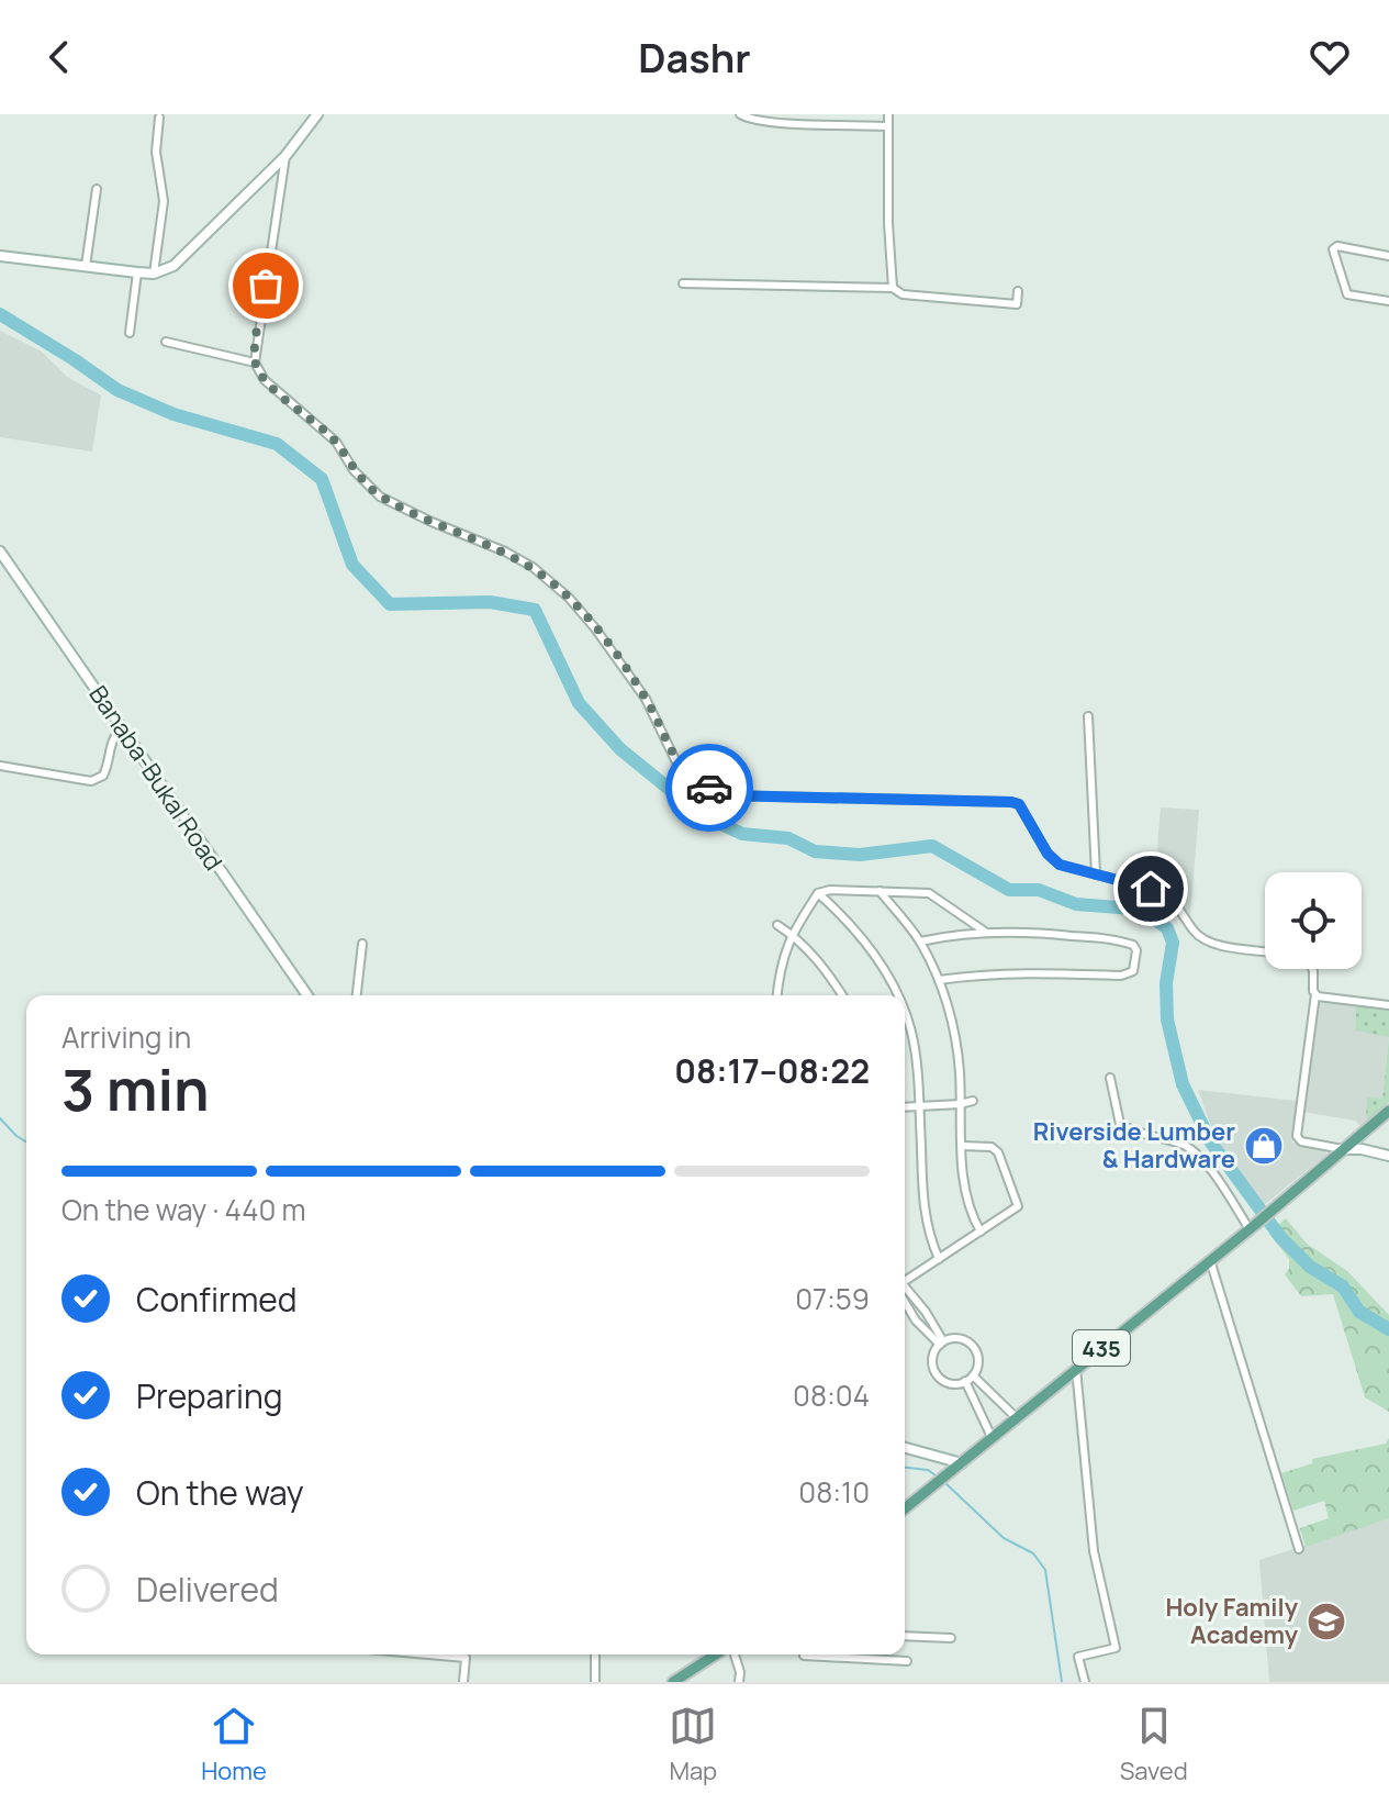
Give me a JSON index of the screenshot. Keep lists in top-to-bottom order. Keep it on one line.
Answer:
{"streets":{"main road":["435"],"street":["Banaba-Bukal Road"]},"places":{"shop":["Riverside Lumber & Hardware"],"school or university":["Holy Family Academy"]},"page":{"header":"Dashr","heading":["3 min","Arriving in","08:17–08:22"],"bar":"On the way · 440 m","list":[["Confirmed","07:59"],["Preparing","08:04"],["On the way","08:10"],"Delivered"],"tabs":["Home","Map","Saved"]}}
